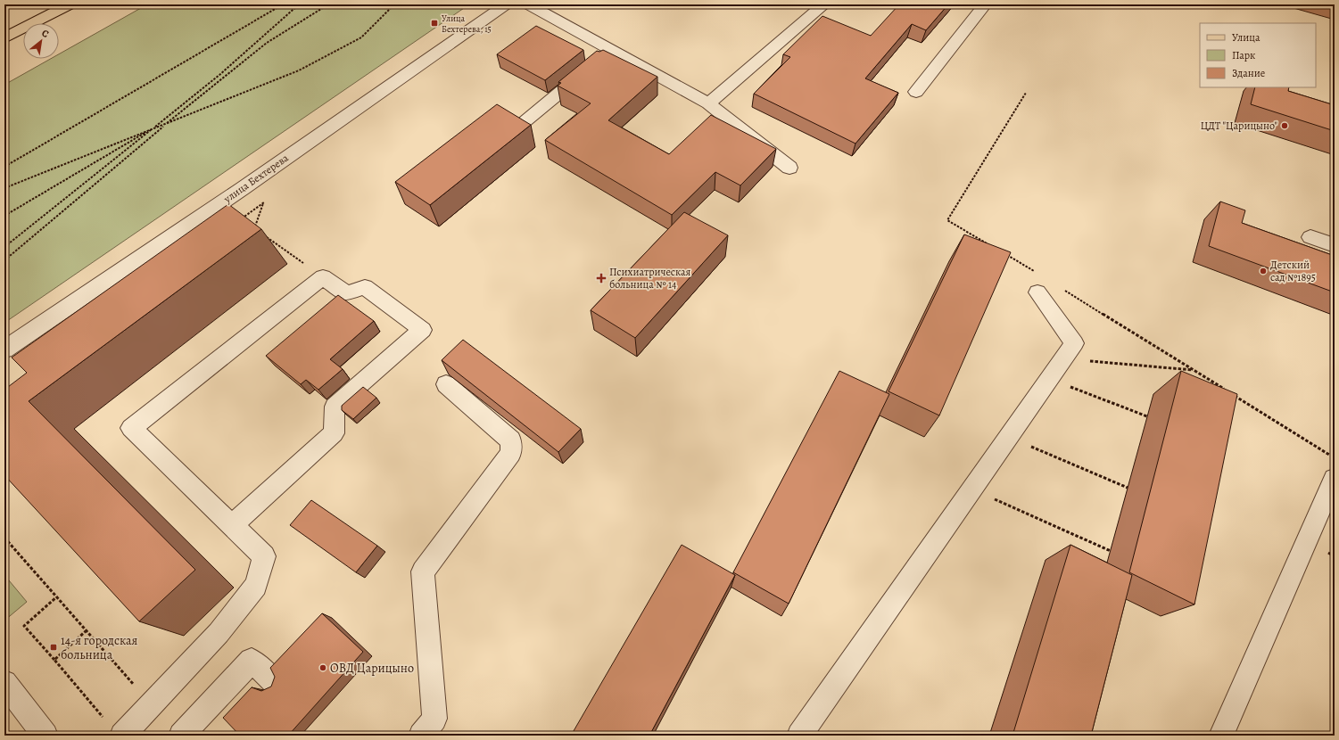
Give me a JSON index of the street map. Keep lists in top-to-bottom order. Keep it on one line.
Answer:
{"streets":{"street":["улица Бехтерева"]},"places":{"transit":["Улица Бехтерева, 15","14-я городская больница"],"other":["ЦДТ \"Царицыно\"","Детский сад №1895","ОВД Царицыно"],"health":["Психиатрическая больница № 14"]},"legend":["Улица","Парк","Здание"],"north":"top right"}
